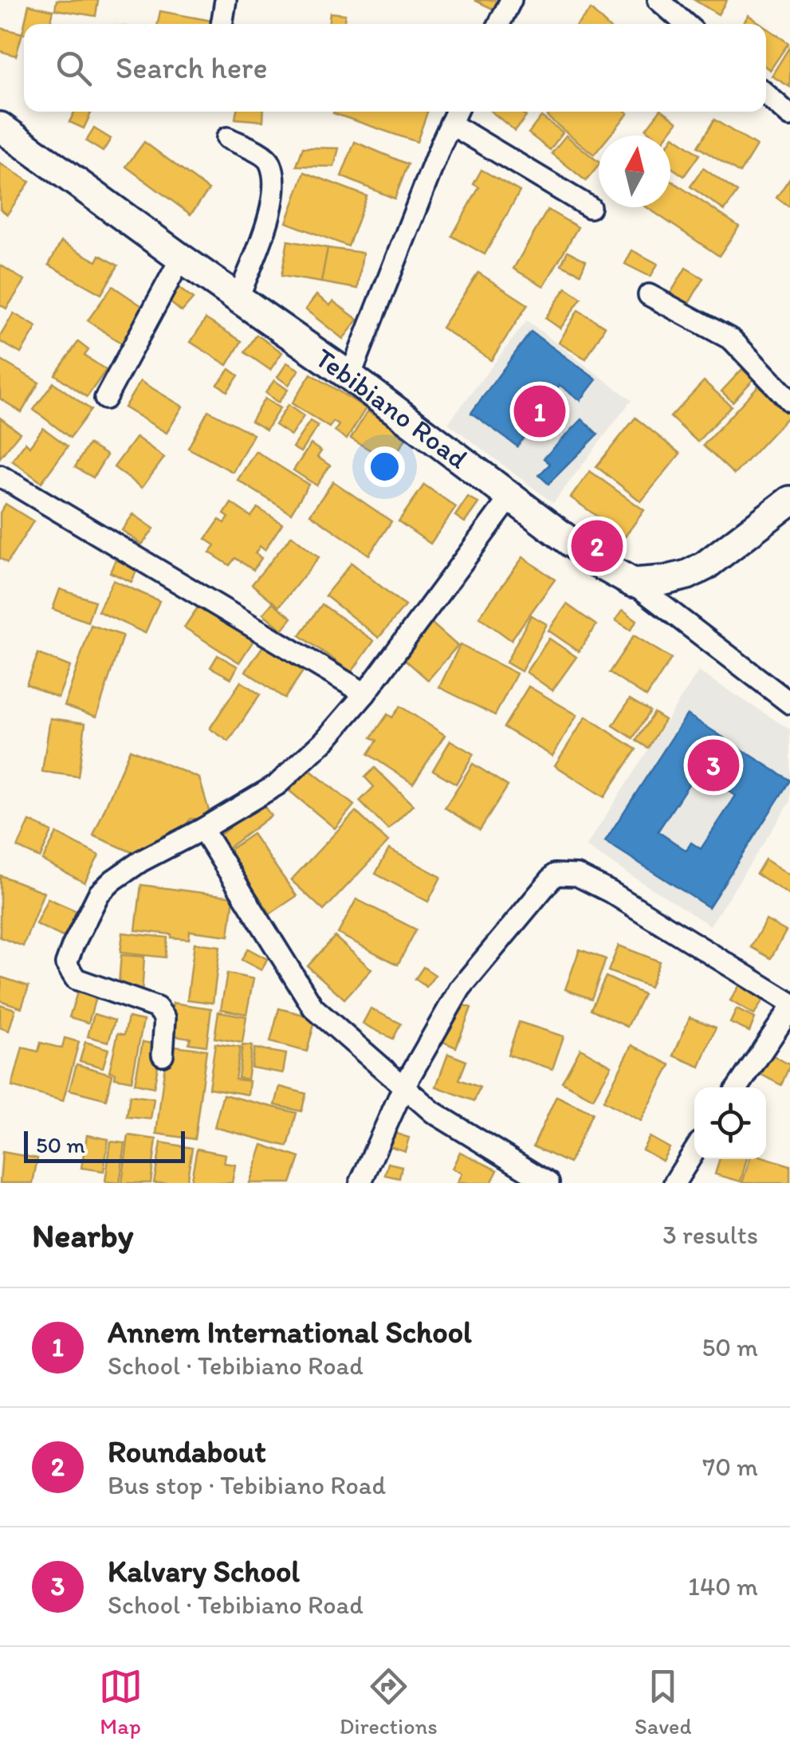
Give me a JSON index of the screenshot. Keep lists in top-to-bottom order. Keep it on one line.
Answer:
{"streets":{"main road":["Tebibiano Road"]},"scale_bar":"50 m","north":"top","page":{"search":"Search here","pins":["1","2","3"],"scale":"50 m","heading":["Nearby","3 results"],"list":[{"mark":"1","name":"Annem International School","note":"School · Tebibiano Road","value":"50 m"},{"mark":"2","name":"Roundabout","note":"Bus stop · Tebibiano Road","value":"70 m"},{"mark":"3","name":"Kalvary School","note":"School · Tebibiano Road","value":"140 m"}],"nav":["Map","Directions","Saved"]}}
